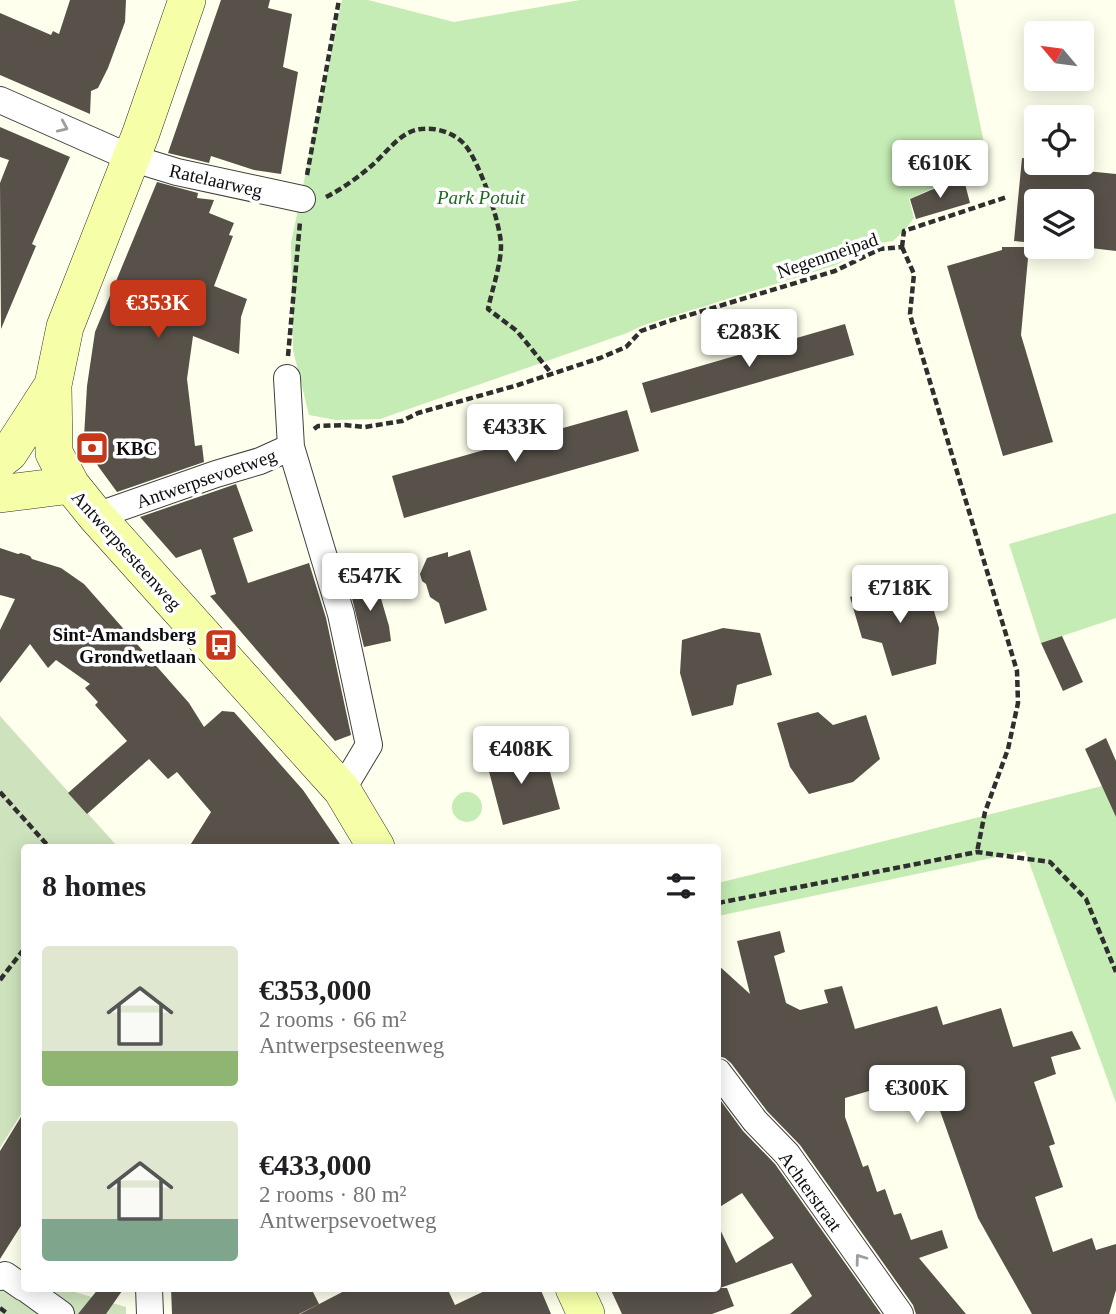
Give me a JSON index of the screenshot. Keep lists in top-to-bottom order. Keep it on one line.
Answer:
{"streets":{"main road":["Antwerpsesteenweg"],"street":["Ratelaarweg","Antwerpsevoetweg","Achterstraat"],"path":["Negenmeipad"]},"crossings":[["Ratelaarweg","Antwerpsesteenweg"],["Negenmeipad","Antwerpsevoetweg"],["Antwerpsevoetweg","Antwerpsesteenweg"]],"one_way":["Ratelaarweg","Achterstraat"],"parks":["Park Potuit"],"places":{"bank":["KBC"],"bus stop":["Sint-Amandsberg Grondwetlaan"]},"north":"top left","page":{"price":["€610K","€353K","€283K","€433K","€547K","€718K","€408K","€300K"],"heading":"8 homes","list":[{"name":"€353,000","note":"2 rooms · 66 m² · Antwerpsesteenweg"},{"name":"€433,000","note":"2 rooms · 80 m² · Antwerpsevoetweg"}]}}
